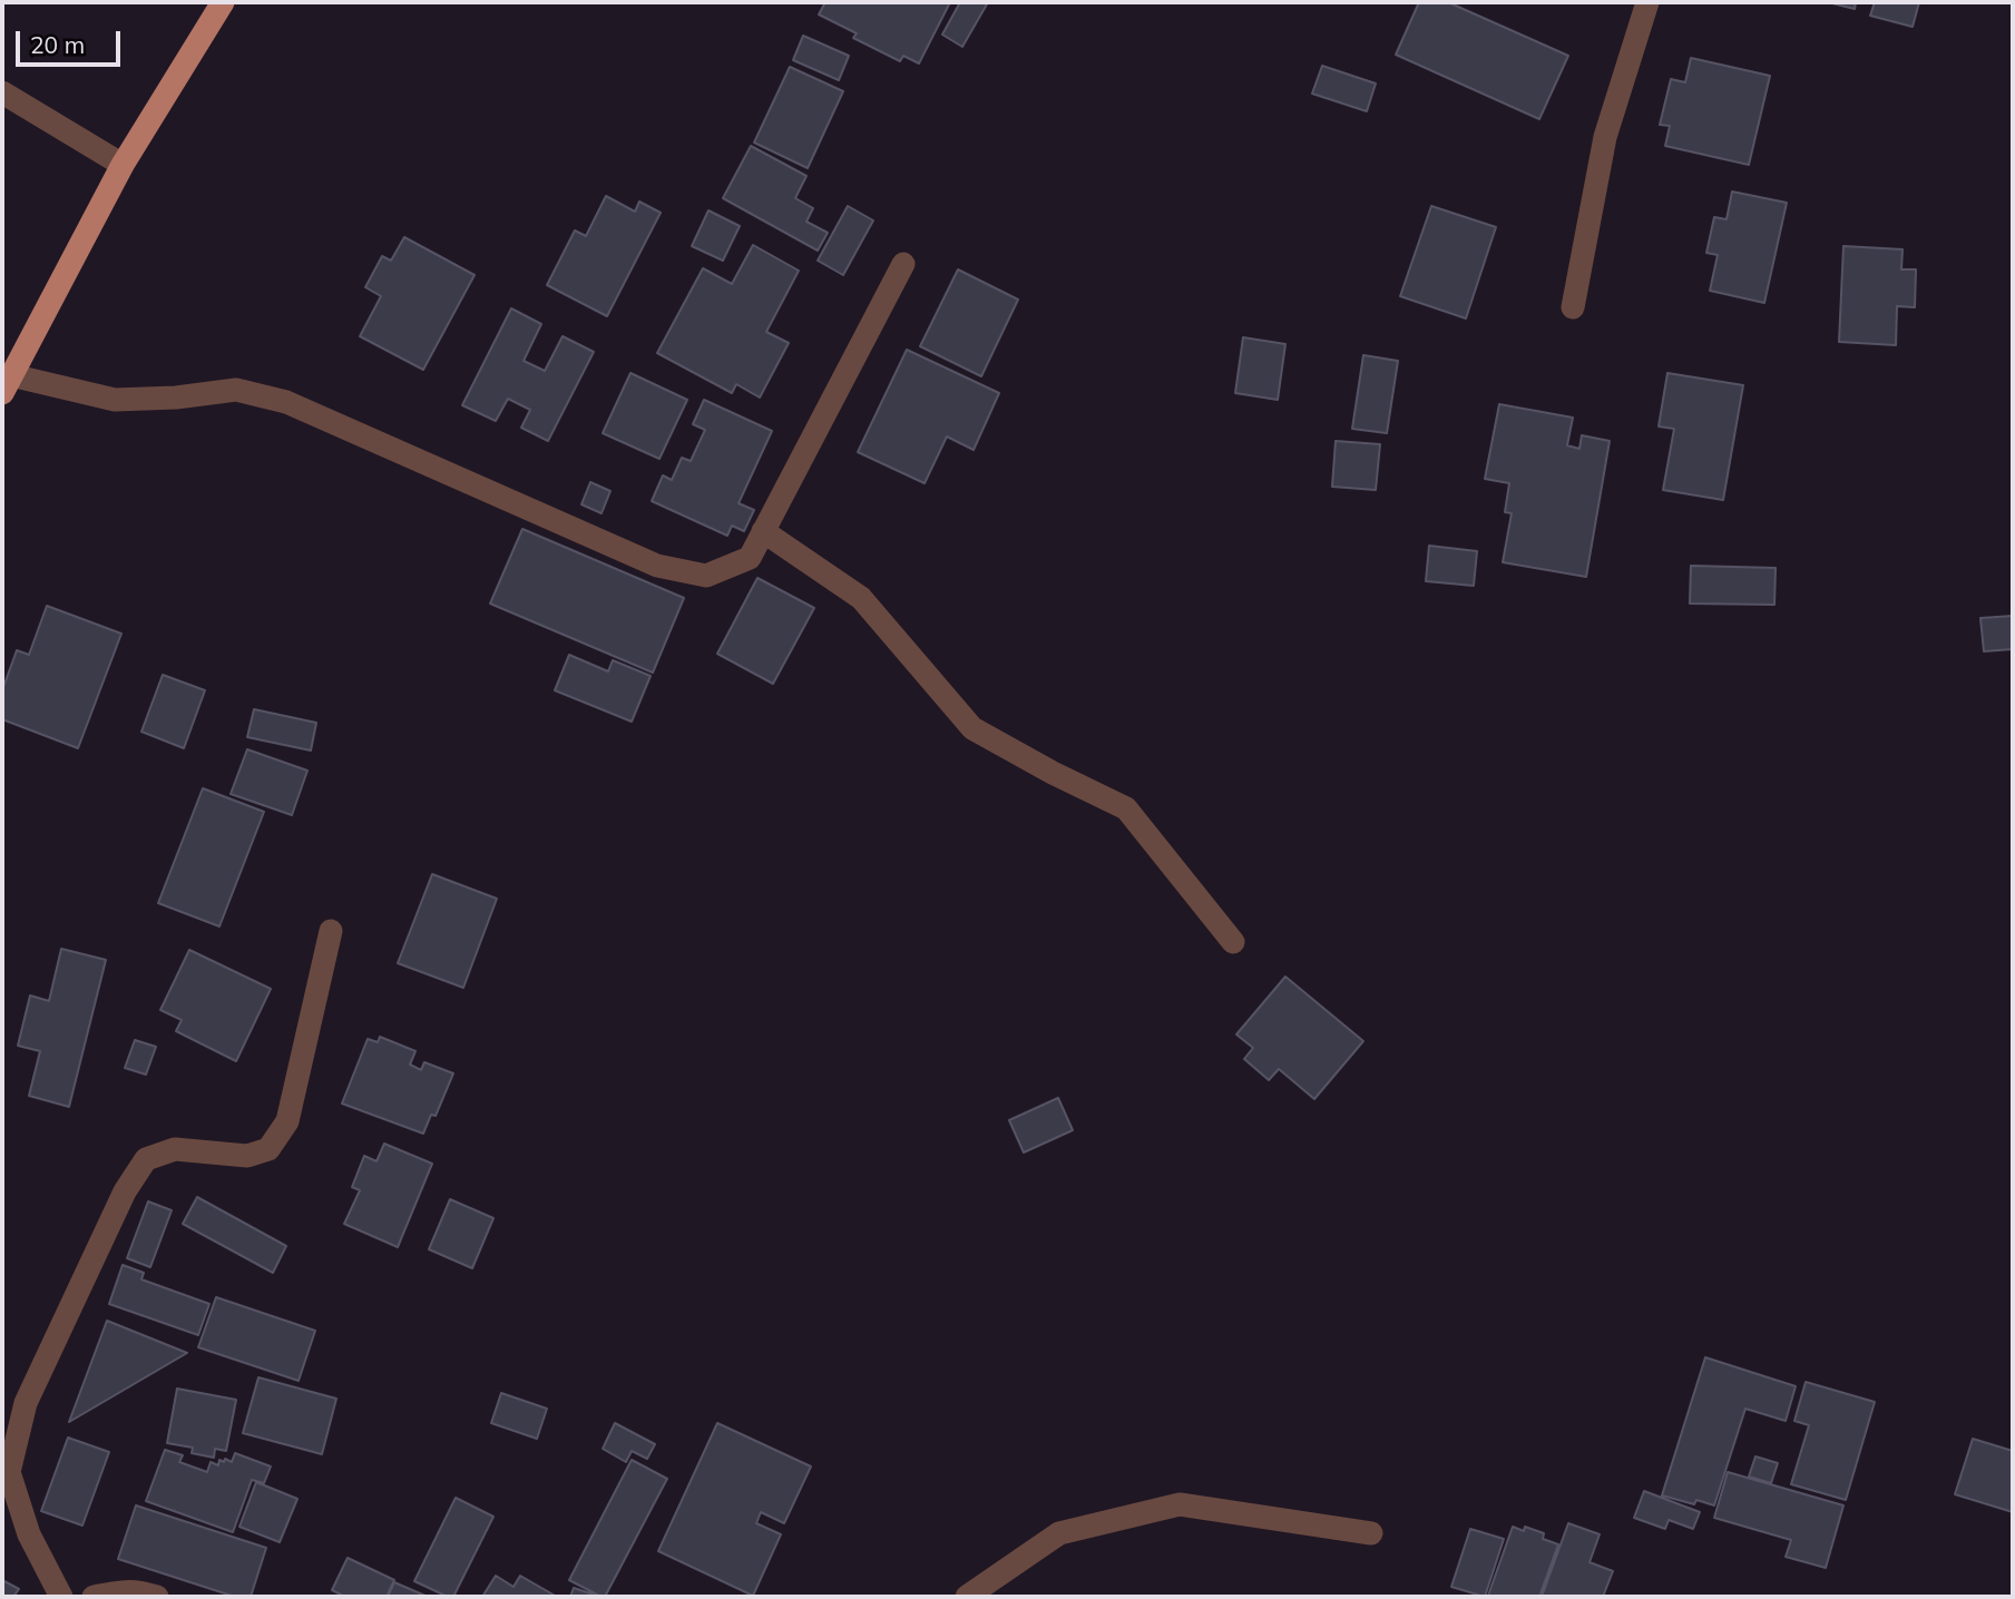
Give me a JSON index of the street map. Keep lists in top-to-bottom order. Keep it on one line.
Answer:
{"scale_bar":"20 m"}
